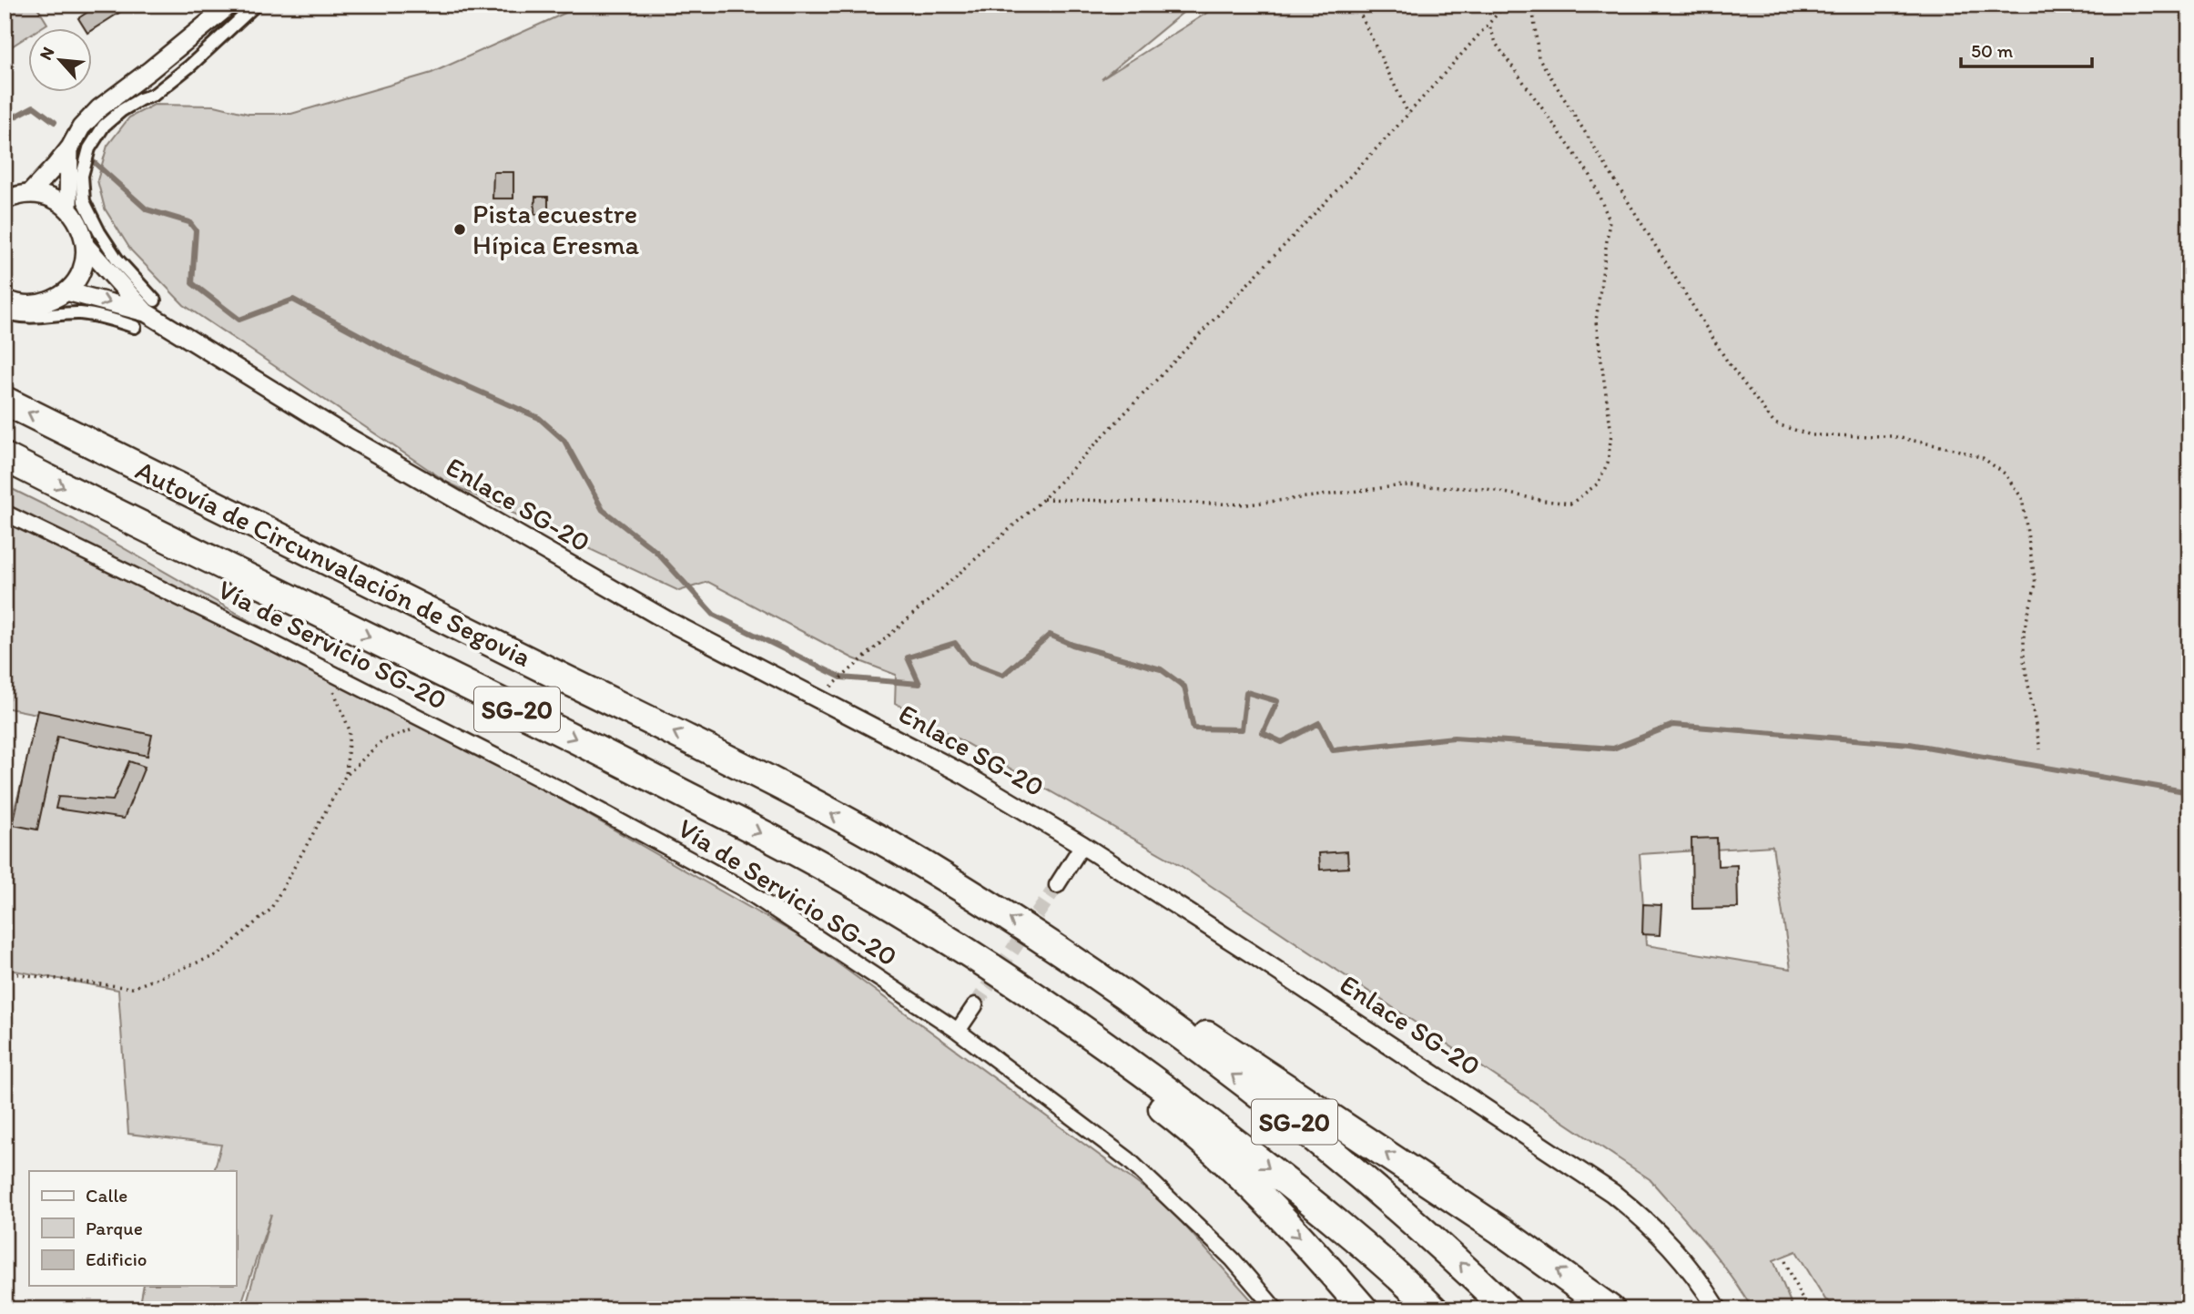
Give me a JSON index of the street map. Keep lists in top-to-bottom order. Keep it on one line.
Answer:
{"streets":{"highway":["Autovía de Circunvalación de Segovia","SG-20"],"street":["Enlace SG-20","Vía de Servicio SG-20"]},"places":["Pista ecuestre Hípica Eresma"],"legend":["Calle","Parque","Edificio"],"scale_bar":"50 m","north":"top left"}
